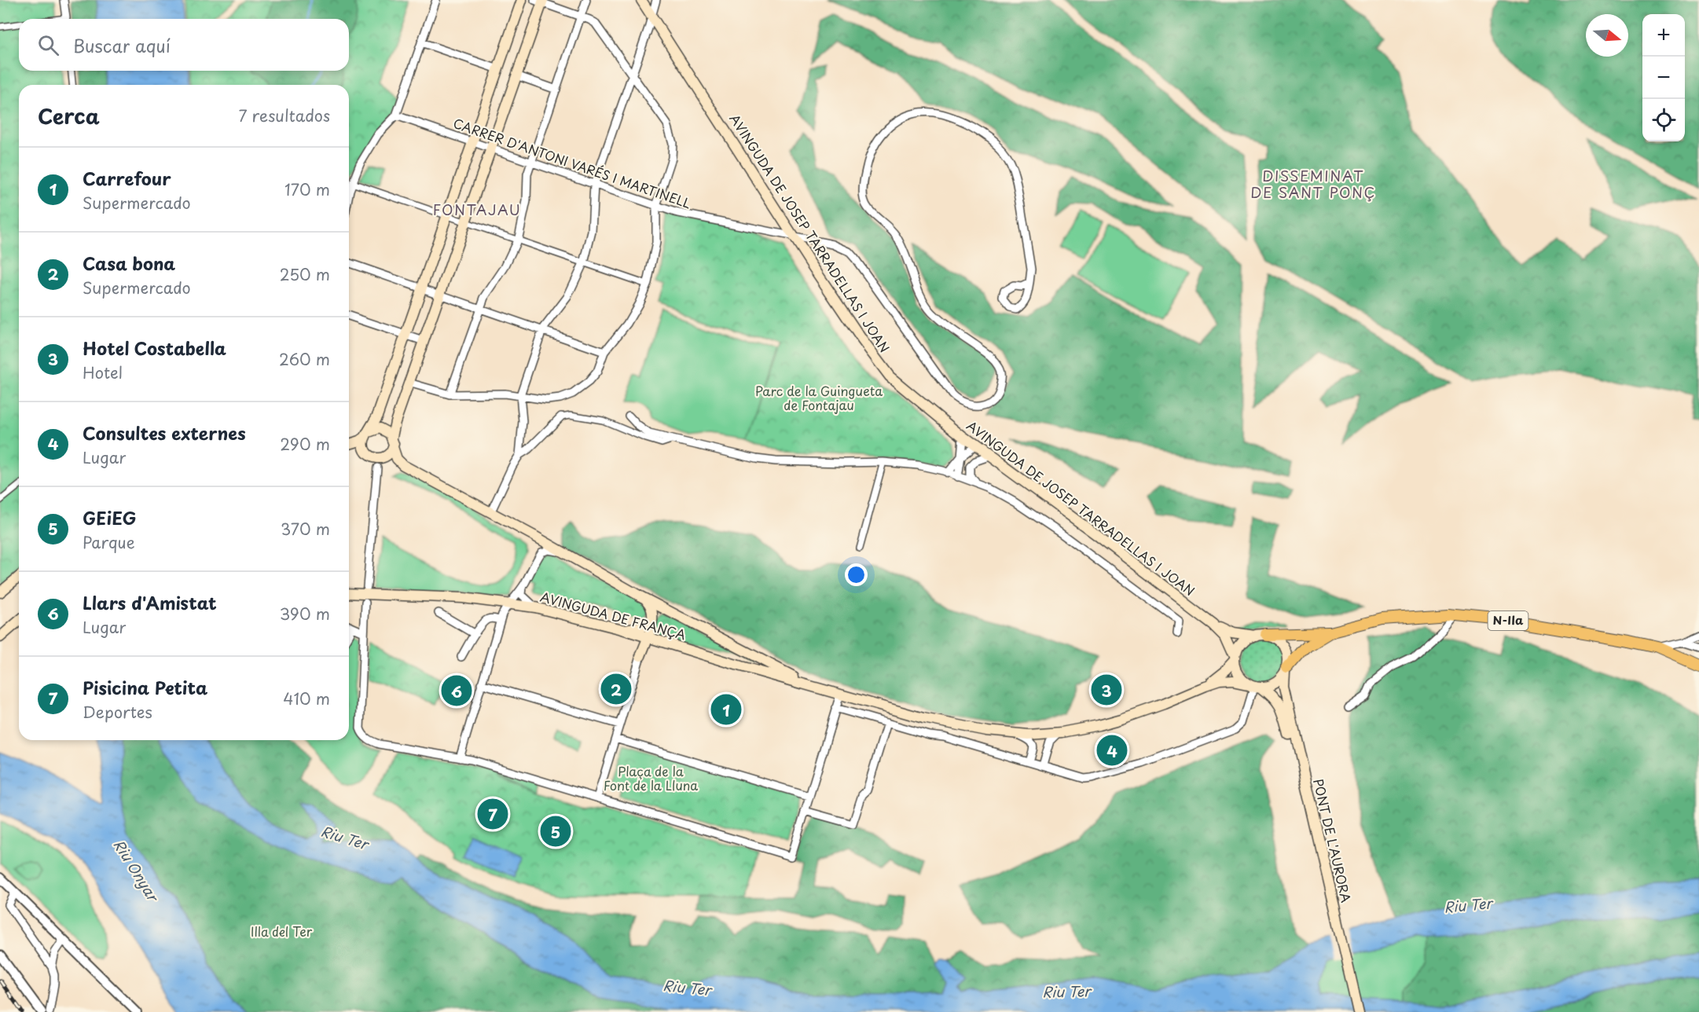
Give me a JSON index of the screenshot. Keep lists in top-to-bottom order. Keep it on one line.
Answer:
{"streets":{"main road":["AVINGUDA DE JOSEP TARRADELLAS I JOAN","AVINGUDA DE FRANÇA","N-IIa","PONT DE L'AURORA"],"street":["CARRER D'ANTONI VARÉS I MARTINELL"]},"crossings":[["CARRER D'ANTONI VARÉS I MARTINELL","AVINGUDA DE JOSEP TARRADELLAS I JOAN"],["AVINGUDA DE JOSEP TARRADELLAS I JOAN","AVINGUDA DE FRANÇA"],["AVINGUDA DE JOSEP TARRADELLAS I JOAN","N-IIa"],["AVINGUDA DE JOSEP TARRADELLAS I JOAN","PONT DE L'AURORA"],["AVINGUDA DE FRANÇA","N-IIa"],["AVINGUDA DE FRANÇA","PONT DE L'AURORA"],["N-IIa","PONT DE L'AURORA"]],"districts":["DISSEMINAT DE SANT PONÇ","FONTAJAU"],"water":["Riu Ter","Riu Onyar"],"parks":["Parc de la Guingueta de Fontajau","Plaça de la Font de la Lluna","Illa del Ter"],"north":"right","page":{"map_buttons":["+","−"],"search":"Buscar aquí","heading":["Cerca","7 resultados"],"list":[{"mark":"1","name":"Carrefour","note":"Supermercado","value":"170 m"},{"mark":"2","name":"Casa bona","note":"Supermercado","value":"250 m"},{"mark":"3","name":"Hotel Costabella","note":"Hotel","value":"260 m"},{"mark":"4","name":"Consultes externes","note":"Lugar","value":"290 m"},{"mark":"5","name":"GEiEG","note":"Parque","value":"370 m"},{"mark":"6","name":"Llars d'Amistat","note":"Lugar","value":"390 m"},{"mark":"7","name":"Pisicina Petita","note":"Deportes","value":"410 m"}],"pins":["2","3","6","1","4","7","5"]}}
